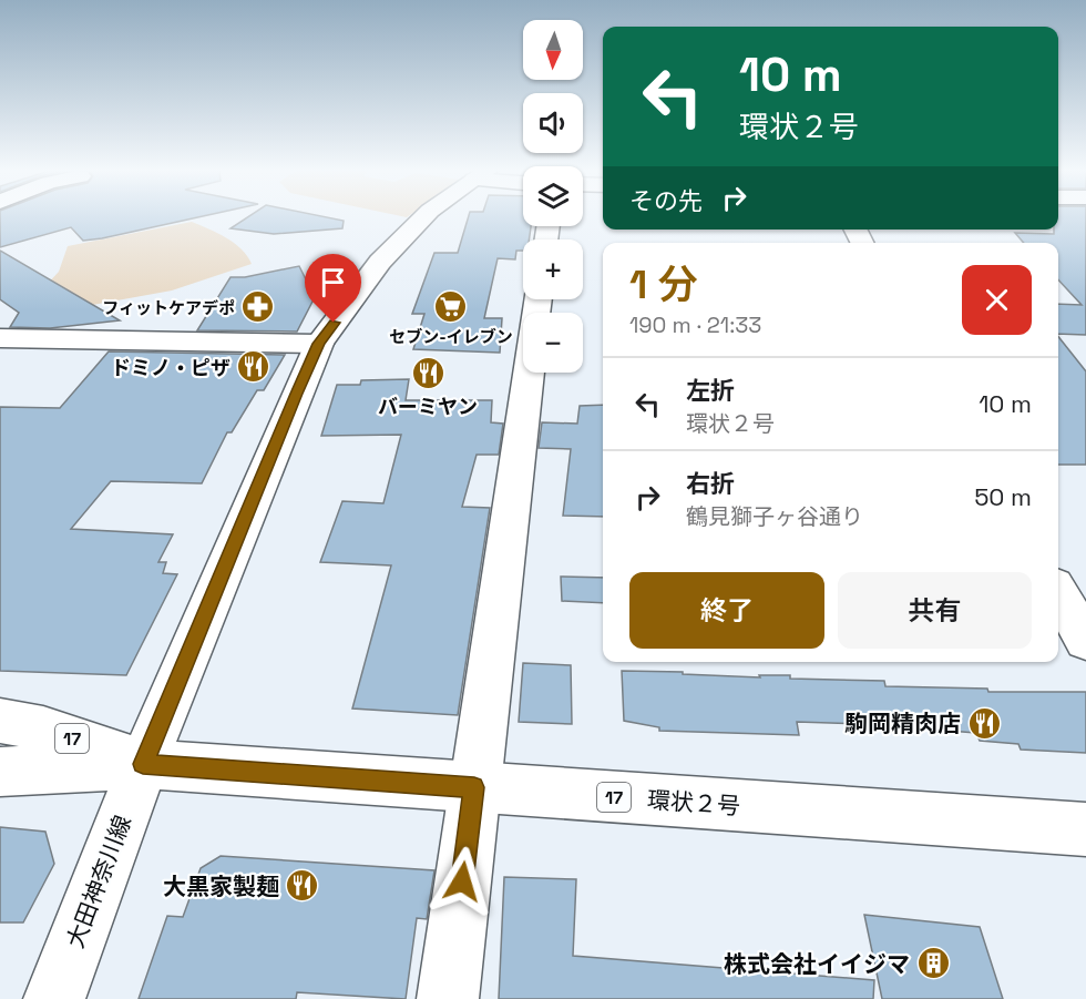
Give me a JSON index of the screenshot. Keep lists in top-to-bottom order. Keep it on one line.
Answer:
{"streets":{"main road":["17","環状２号","大田神奈川線"]},"crossings":[["17","環状２号"],["17","大田神奈川線"],["環状２号","大田神奈川線"]],"places":{"supermarket":["セブン-イレブン"],"pharmacy":["フィットケアデポ"],"restaurant":["ドミノ・ピザ","バーミヤン","駒岡精肉店","大黒家製麺"],"building":["株式会社イイジマ"]},"north":"bottom","page":{"map_buttons":["+","−"],"turn":["10 m","環状２号"],"then":"その先","heading":["1 分","190 m · 21:33"],"list":[{"name":"左折","note":"環状２号","value":"10 m"},{"name":"右折","note":"鶴見獅子ヶ谷通り","value":"50 m"}],"buttons":["終了","共有"]}}
